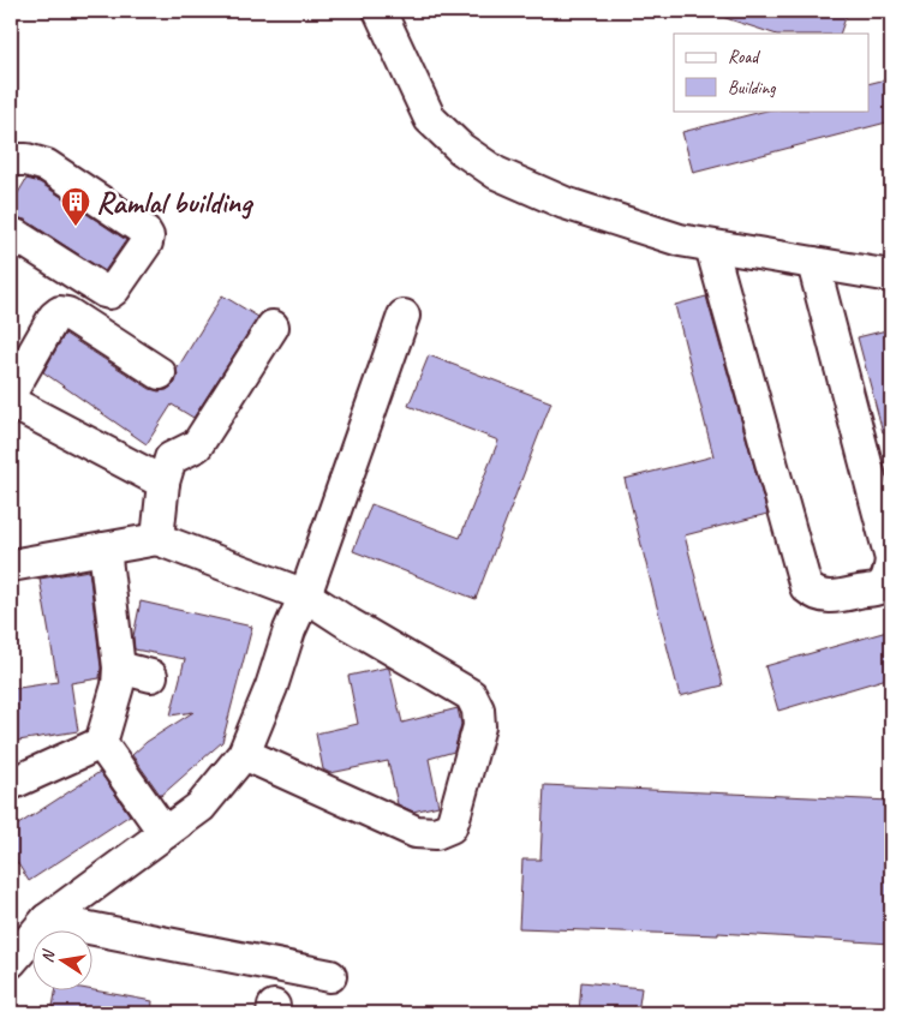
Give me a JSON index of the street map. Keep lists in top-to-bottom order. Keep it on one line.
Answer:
{"places":{"building":["Ramlal building"]},"legend":["Road","Building"],"north":"left"}
